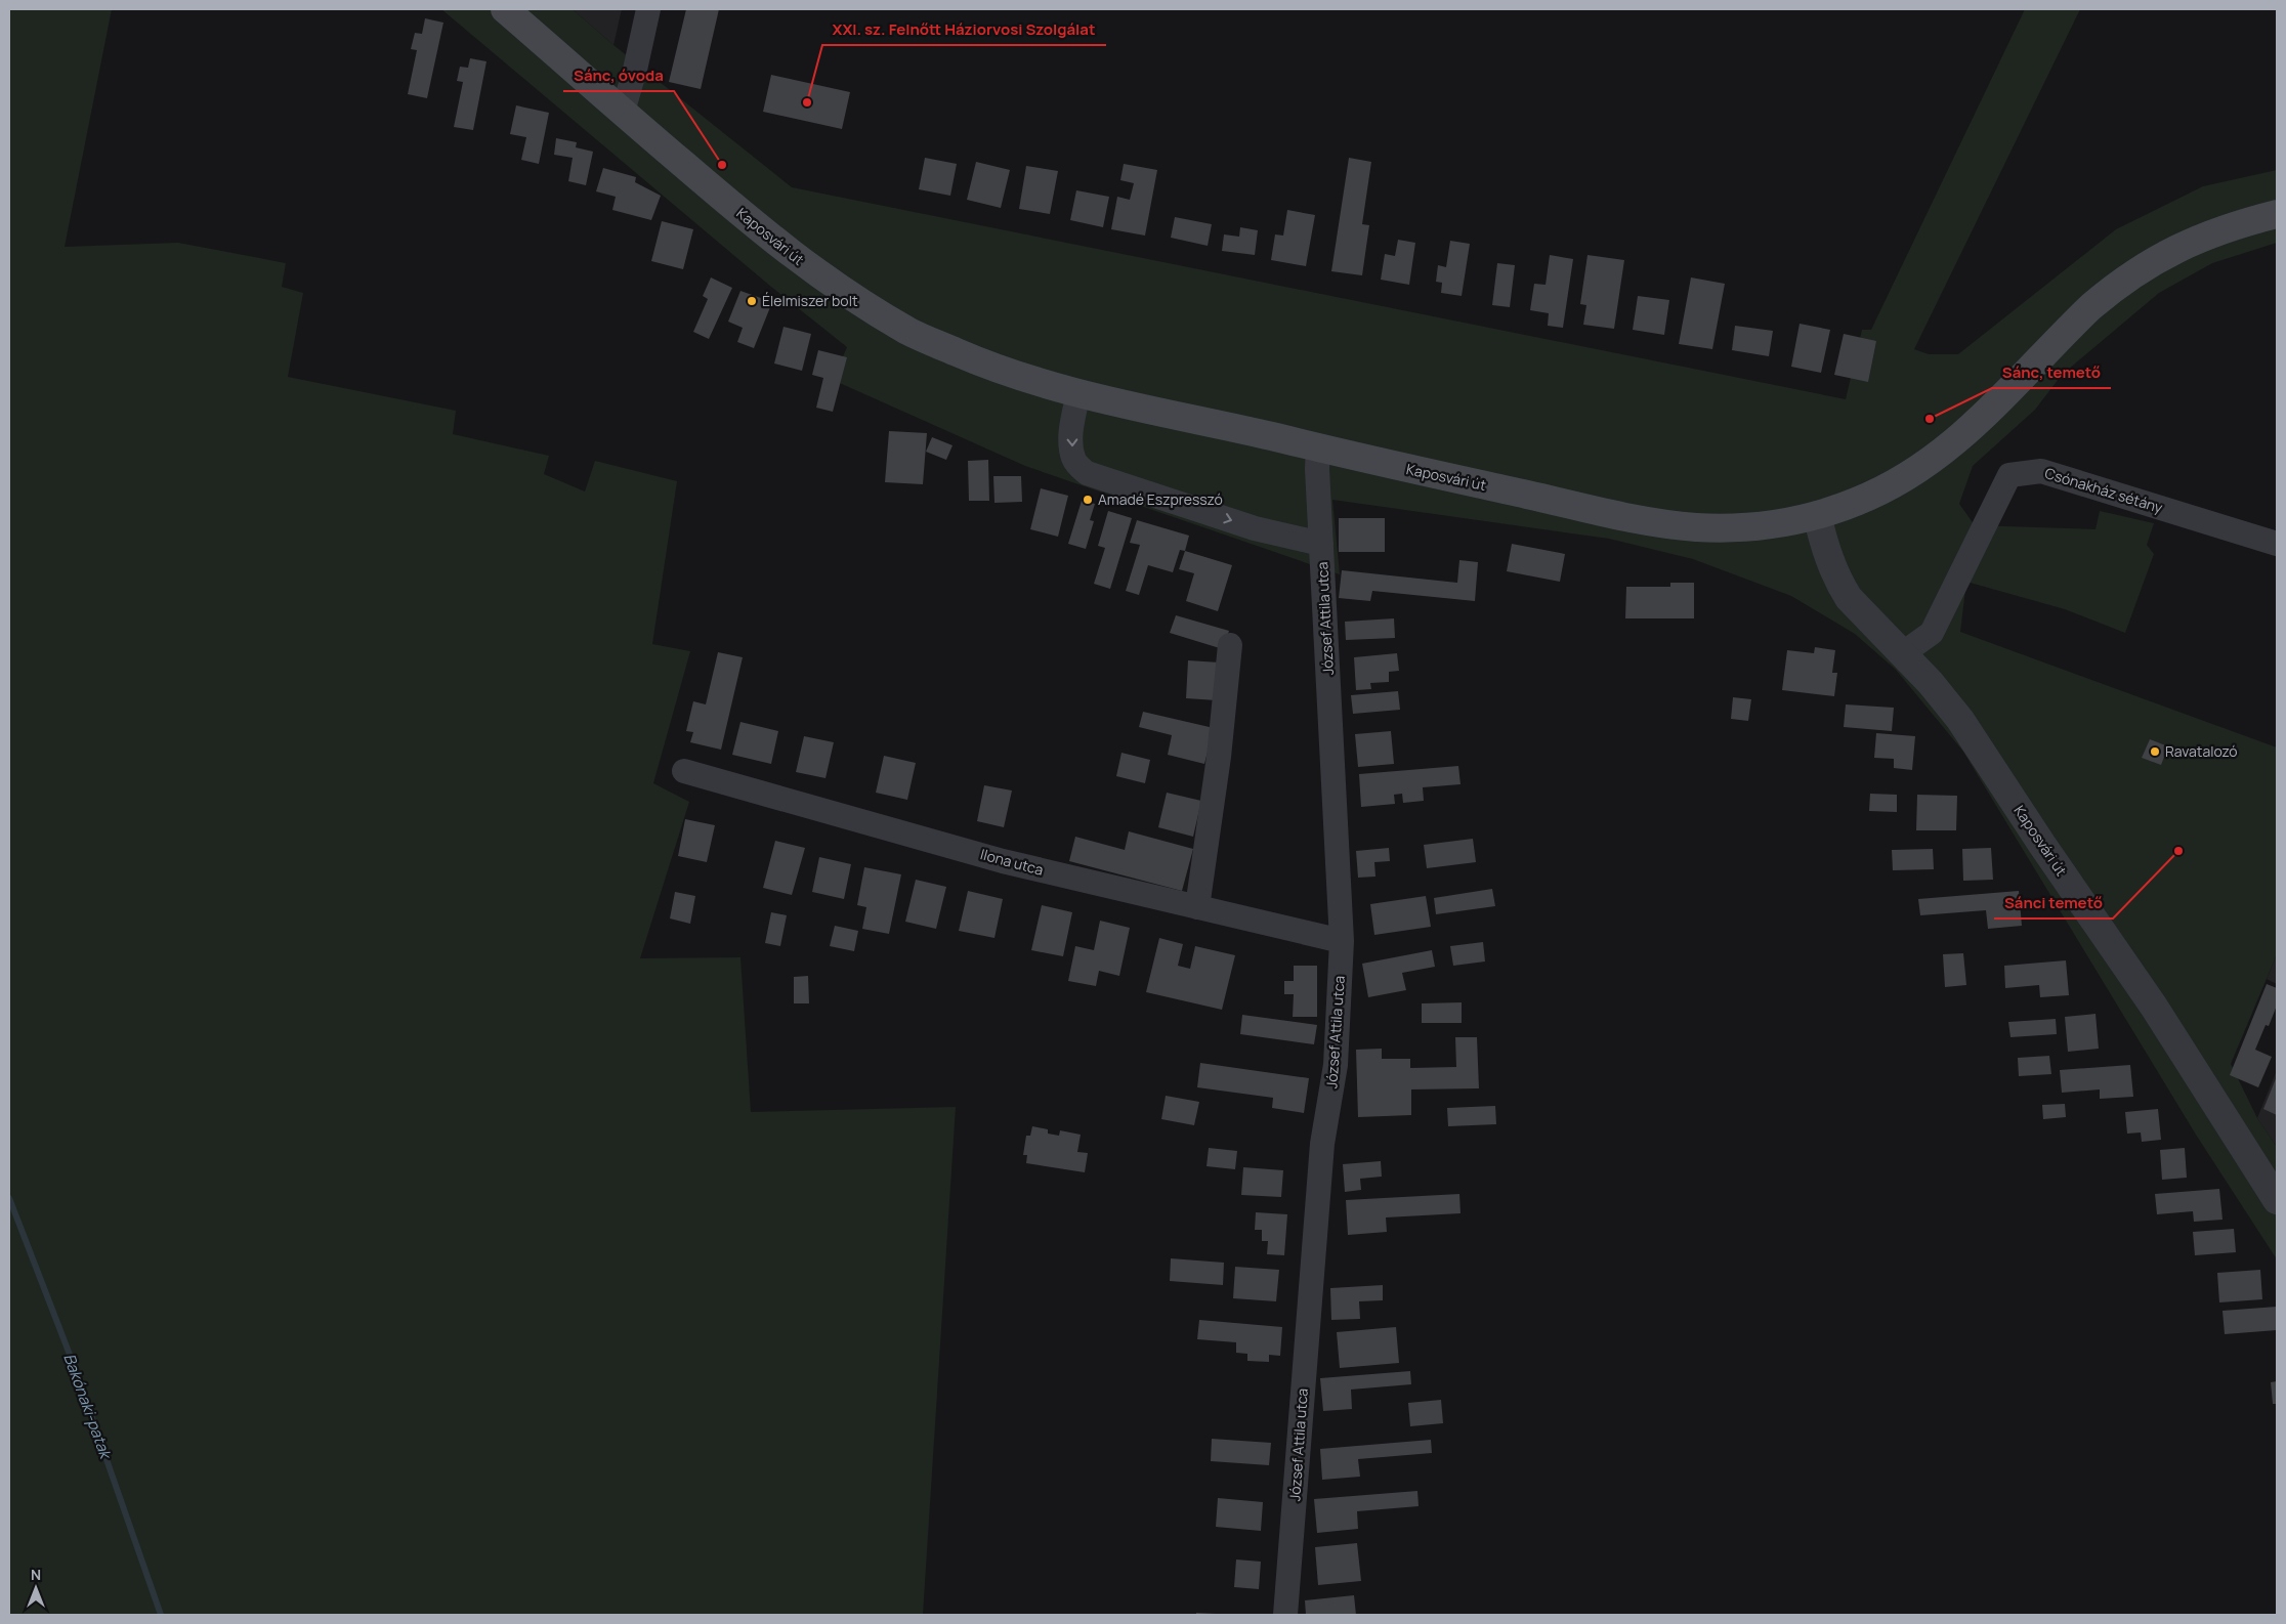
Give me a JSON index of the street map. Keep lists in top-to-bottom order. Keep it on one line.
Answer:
{"streets":{"main road":["Kaposvári út"],"street":["Csónakház sétány","József Attila utca","Ilona utca"]},"crossings":[["Kaposvári út","Csónakház sétány"],["Kaposvári út","József Attila utca"],["József Attila utca","Ilona utca"]],"water":["Bakónaki-patak"],"places":["XXI. sz. Felnőtt Háziorvosi Szolgálat","Sánc, óvoda","Élelmiszer bolt","Sánc, temető","Amadé Eszpresszó","Ravatalozó","Sánci temető"],"north":"top"}
